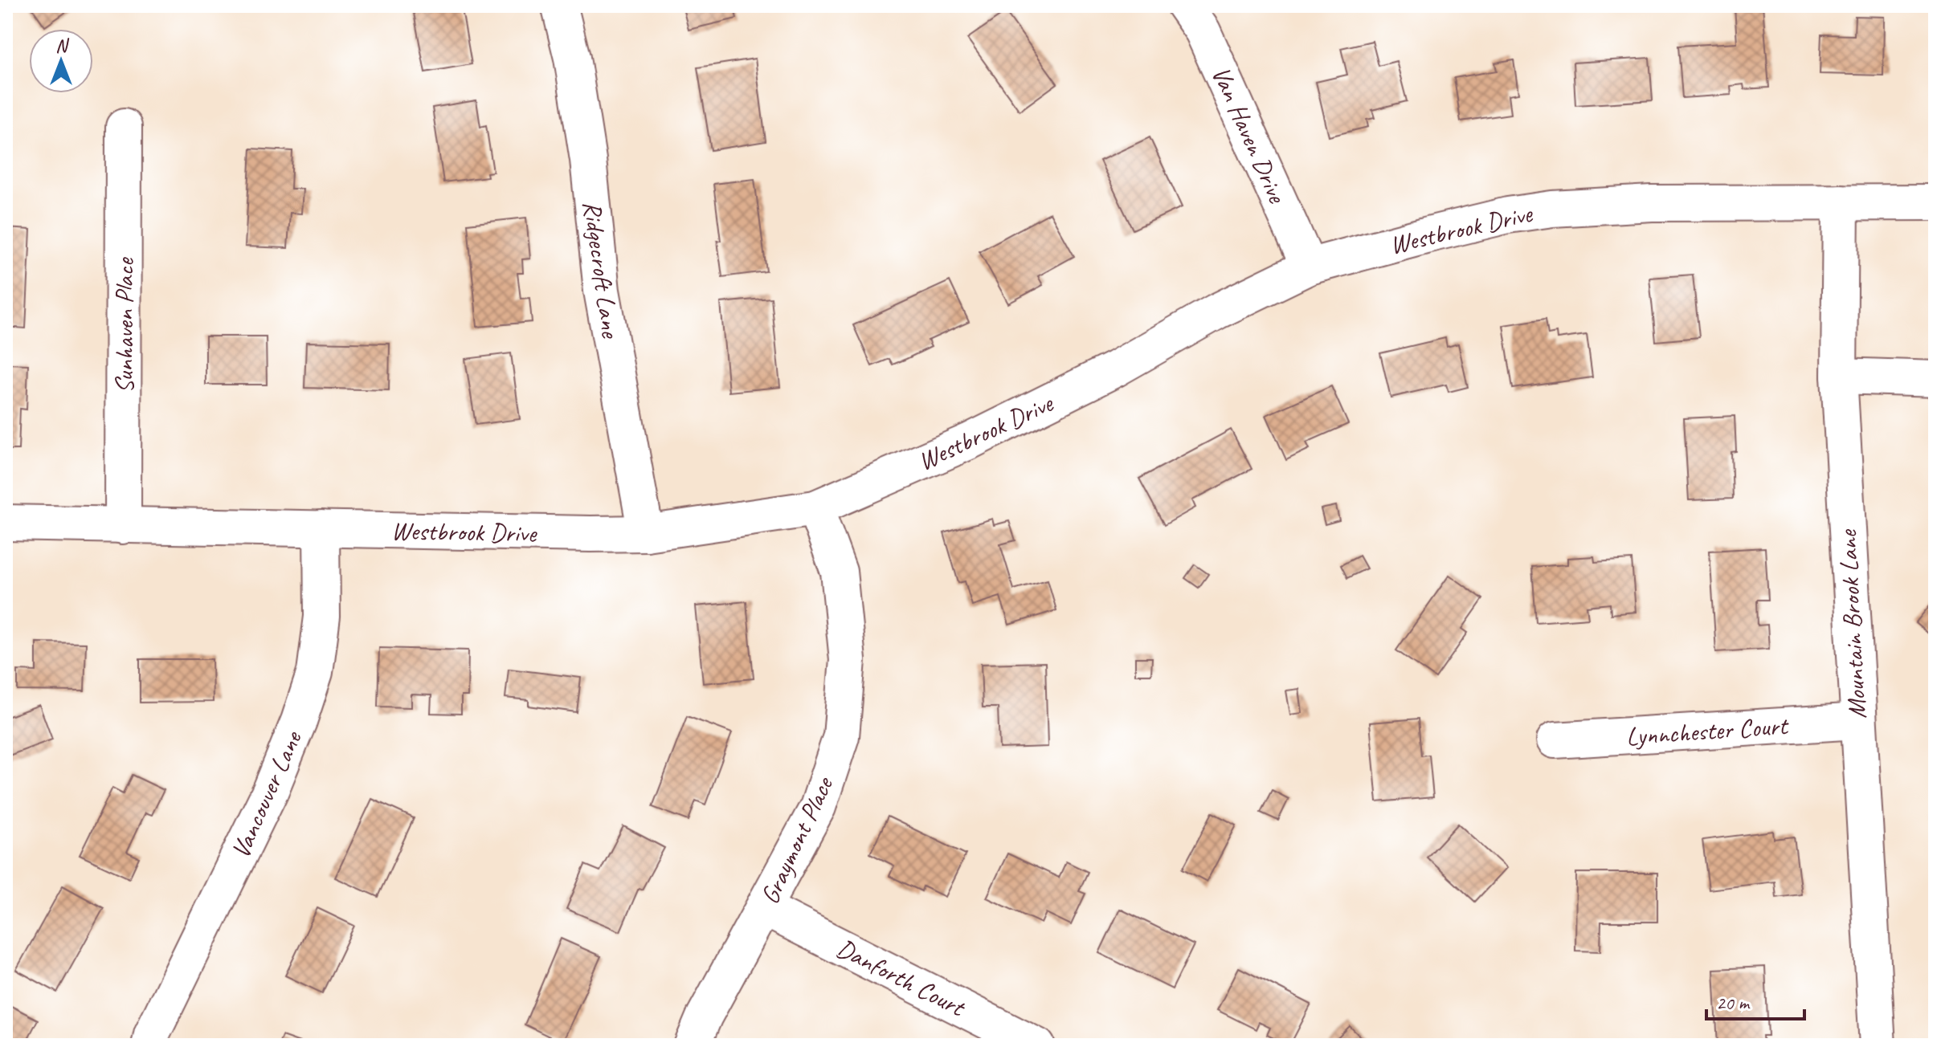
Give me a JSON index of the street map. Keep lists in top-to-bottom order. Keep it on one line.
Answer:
{"streets":{"street":["Van Haven Drive","Westbrook Drive","Ridgecroft Lane","Sunhaven Place","Mountain Brook Lane","Lynnchester Court","Vancouver Lane","Graymont Place","Danforth Court"]},"crossings":[["Van Haven Drive","Westbrook Drive"],["Westbrook Drive","Ridgecroft Lane"],["Westbrook Drive","Sunhaven Place"],["Westbrook Drive","Mountain Brook Lane"],["Westbrook Drive","Vancouver Lane"],["Westbrook Drive","Graymont Place"],["Mountain Brook Lane","Lynnchester Court"],["Graymont Place","Danforth Court"]],"scale_bar":"20 m","north":"top"}
